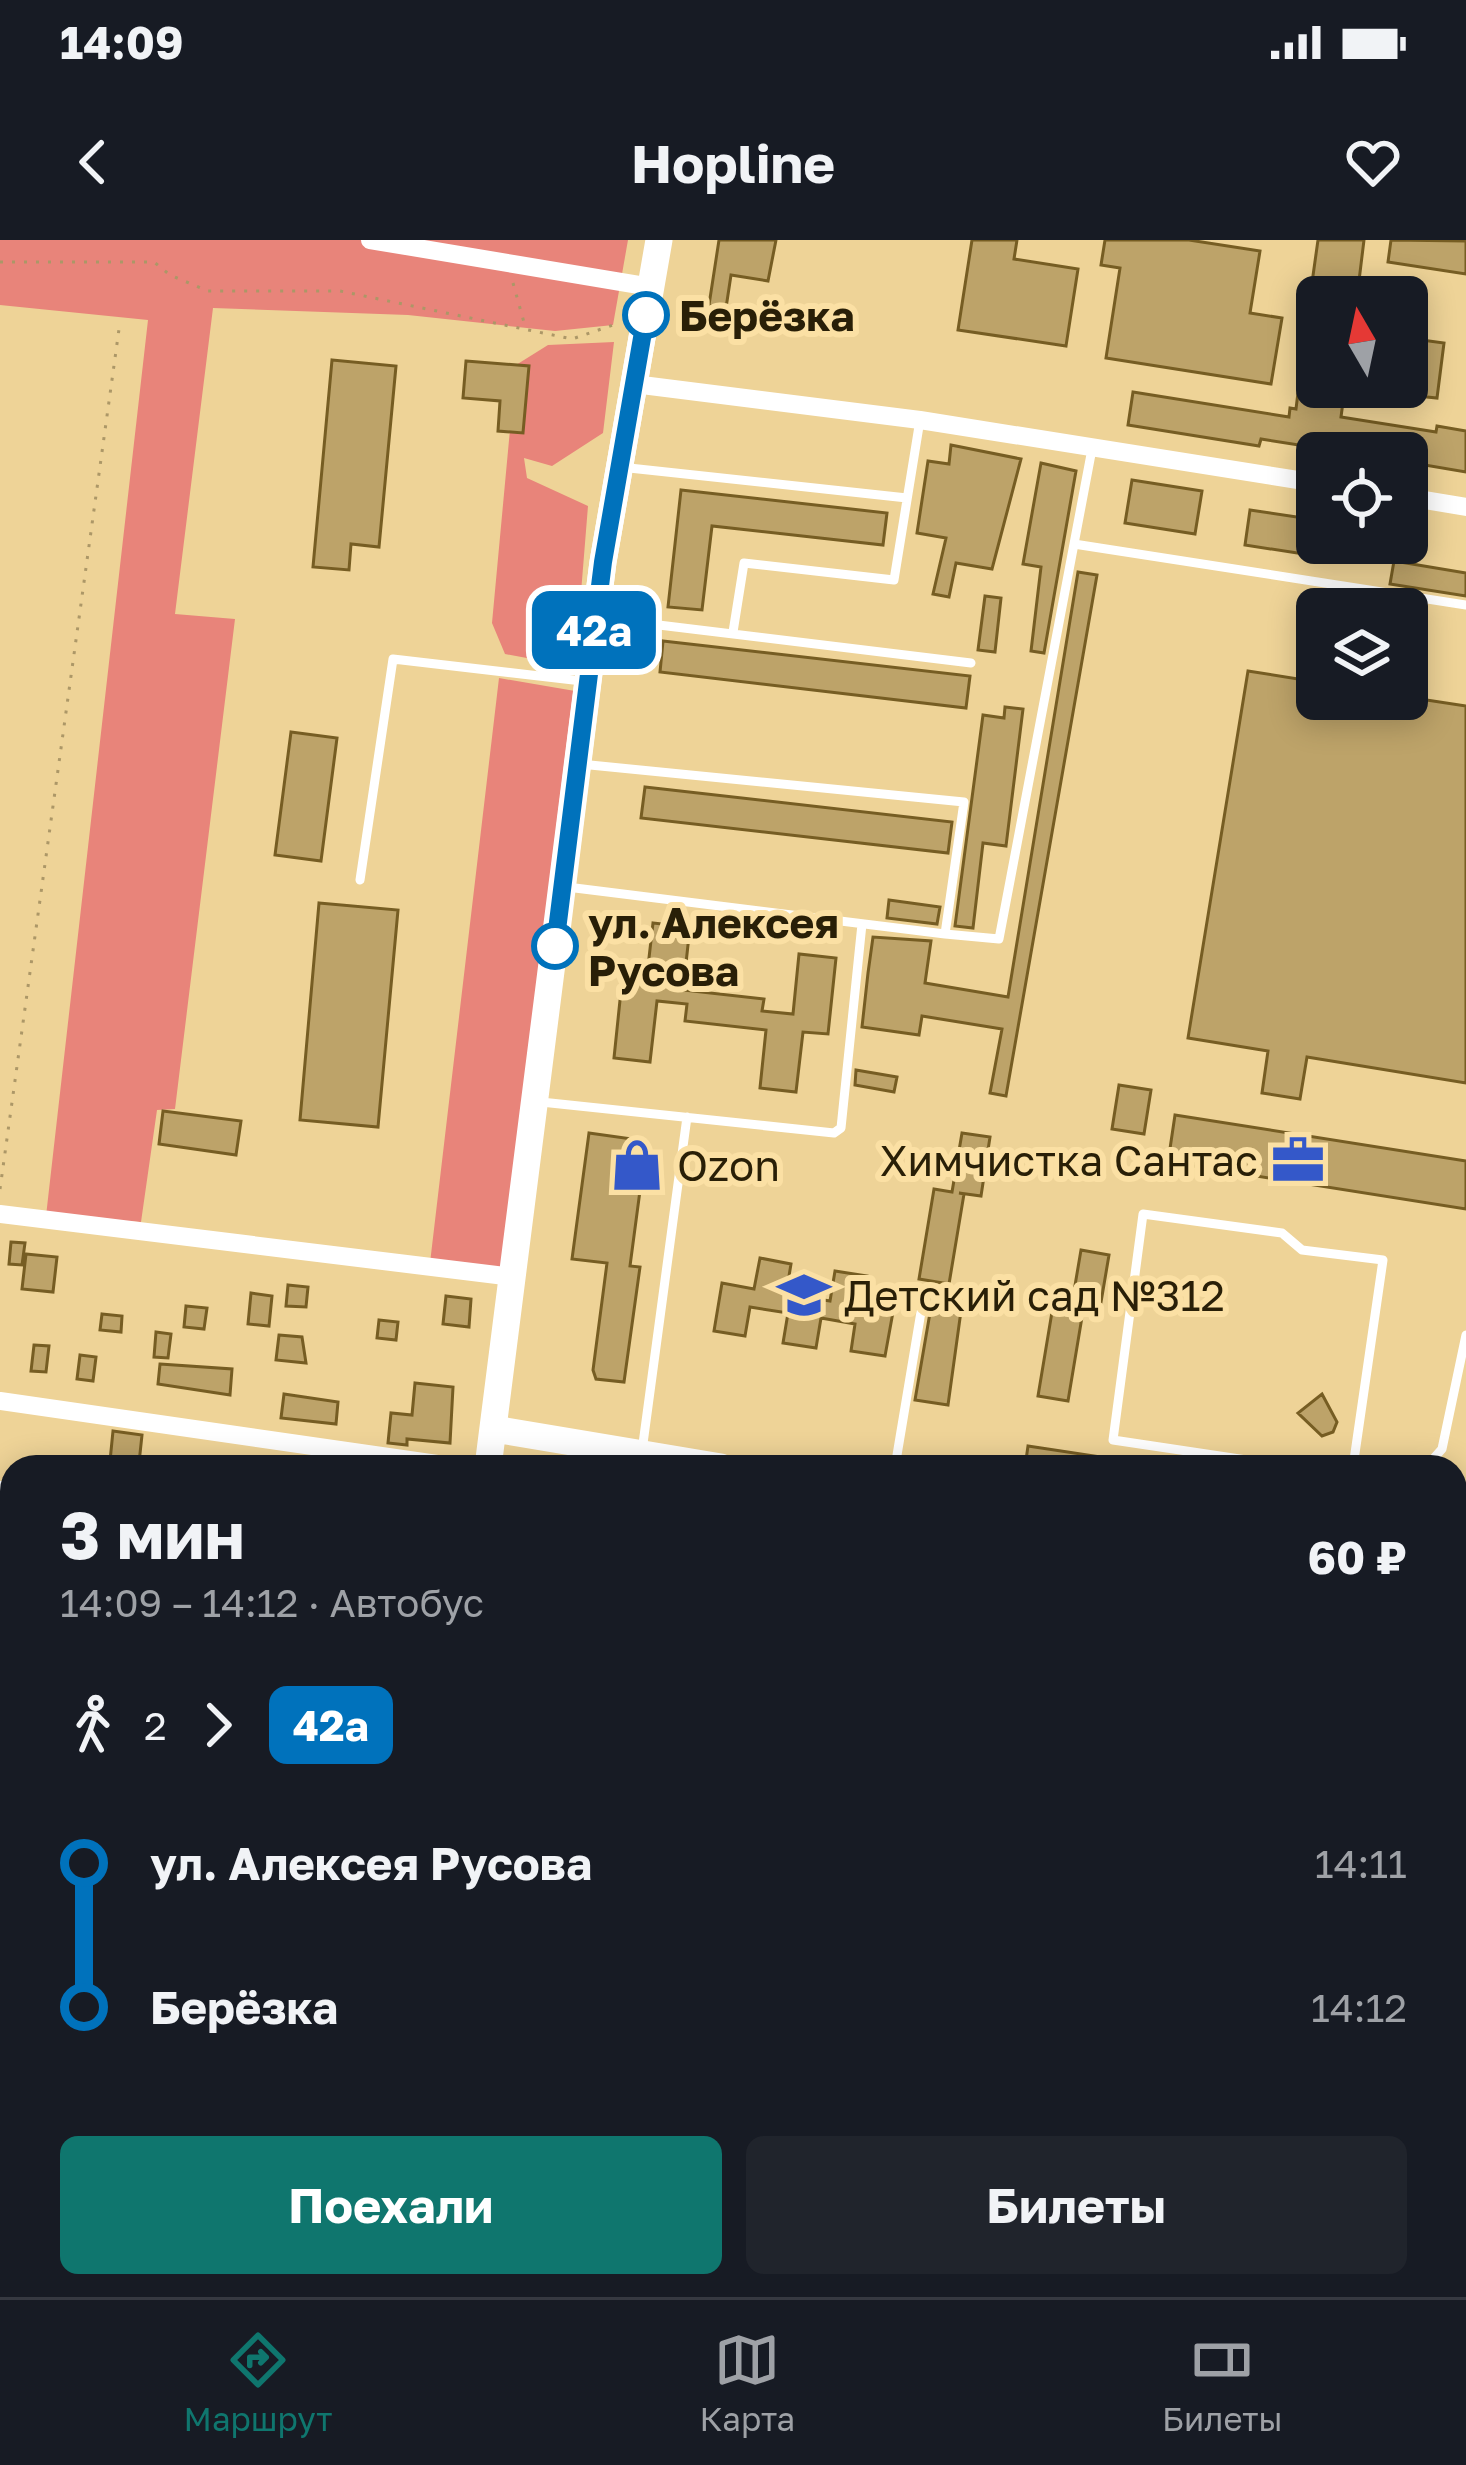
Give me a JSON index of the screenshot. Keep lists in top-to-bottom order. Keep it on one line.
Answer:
{"places":{"other":["Берёзка","ул. Алексея Русова"],"office":["Химчистка Сантас"],"shop":["Ozon"],"school or university":["Детский сад №312"]},"lines":["bus line 42a"],"north":"top","page":{"status":"14:09","header":"Hopline","on_map":"42a","heading":["3 мин","14:09 – 14:12 · Автобус","60 ₽"],"legs":["2","42a"],"list":[{"name":"ул. Алексея Русова","value":"14:11"},{"name":"Берёзка","value":"14:12"}],"buttons":["Поехали","Билеты"],"tabs":["Маршрут","Карта","Билеты"]}}
